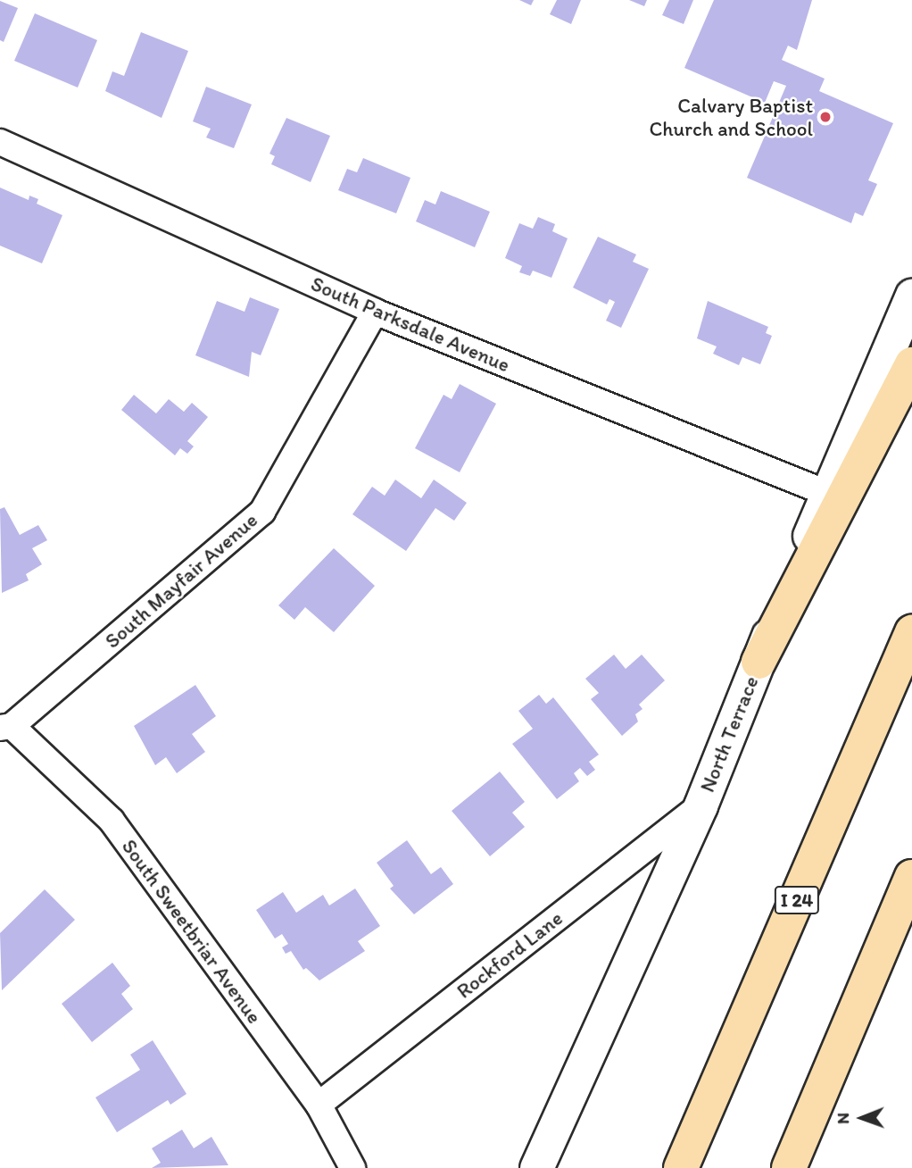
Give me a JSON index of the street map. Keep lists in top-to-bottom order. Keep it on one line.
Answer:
{"streets":{"highway":["I 24"],"street":["South Parksdale Avenue","South Mayfair Avenue","North Terrace","South Sweetbriar Avenue","Rockford Lane"]},"crossings":[["South Parksdale Avenue","South Mayfair Avenue"],["South Parksdale Avenue","North Terrace"],["South Mayfair Avenue","South Sweetbriar Avenue"],["North Terrace","Rockford Lane"],["South Sweetbriar Avenue","Rockford Lane"]],"places":["Calvary Baptist Church and School"],"north":"left"}
